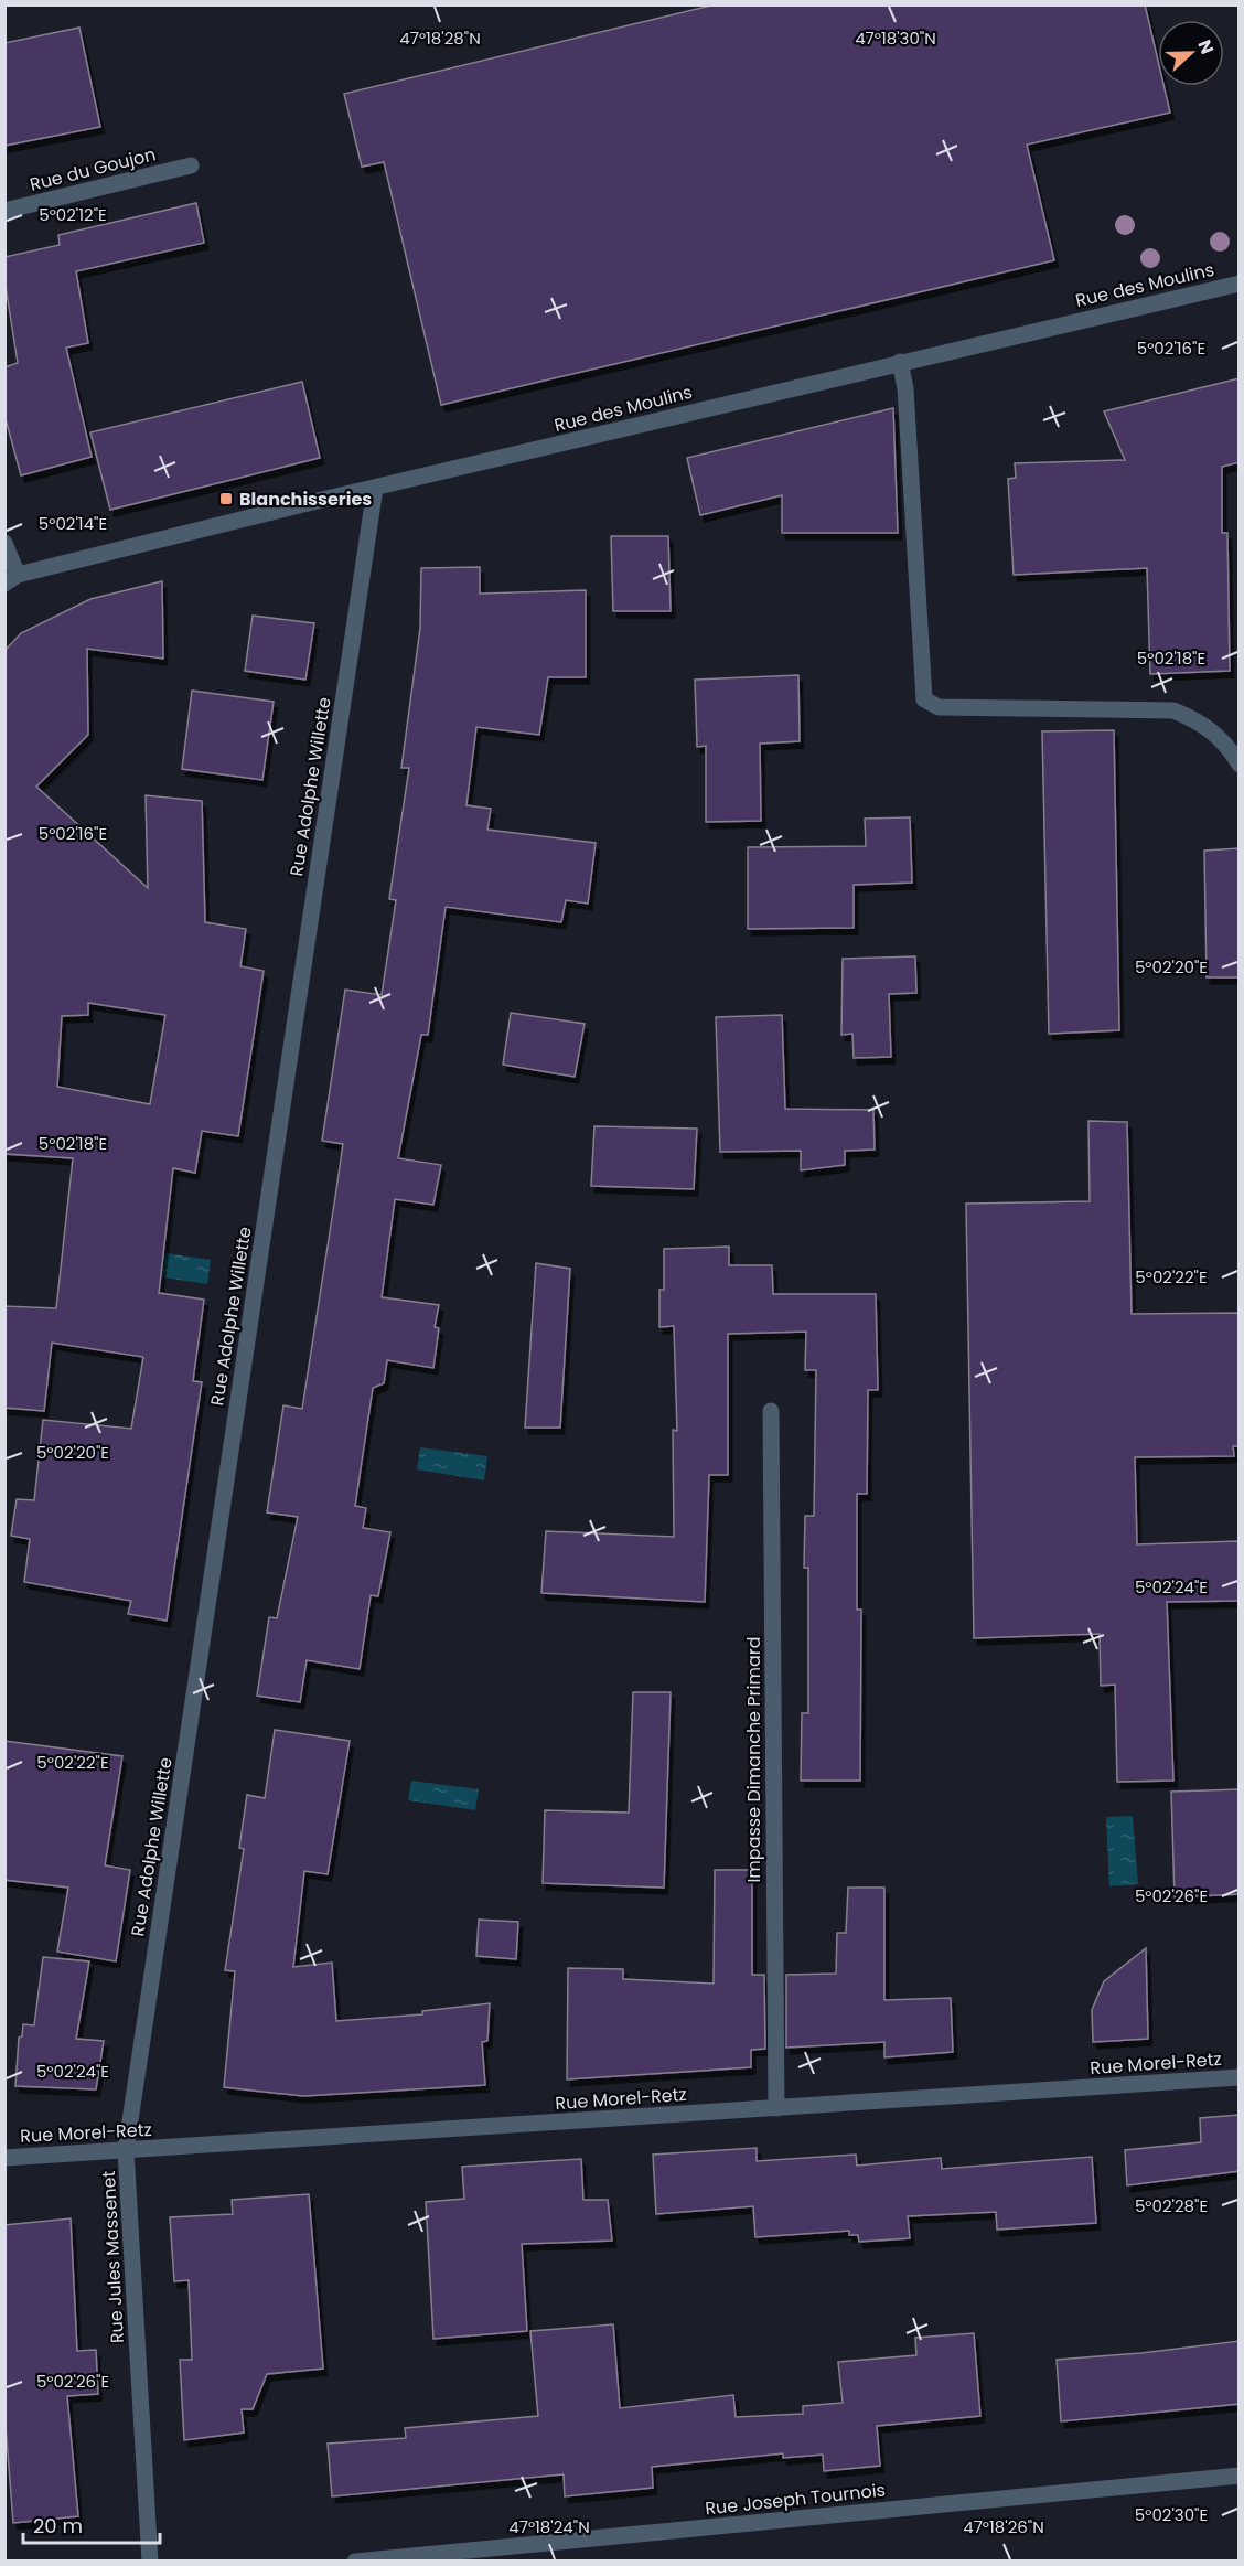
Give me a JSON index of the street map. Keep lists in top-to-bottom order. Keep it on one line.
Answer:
{"streets":{"street":["Rue du Goujon","Rue des Moulins","Rue Adolphe Willette","Impasse Dimanche Primard","Rue Morel-Retz","Rue Jules Massenet","Rue Joseph Tournois"]},"crossings":[["Rue des Moulins","Rue Adolphe Willette"],["Rue Adolphe Willette","Rue Morel-Retz"],["Rue Adolphe Willette","Rue Jules Massenet"],["Impasse Dimanche Primard","Rue Morel-Retz"],["Rue Morel-Retz","Rue Jules Massenet"]],"places":{"transit":["Blanchisseries"]},"scale_bar":"20 m","north":"right","coordinates":["47°18'28\"N","47°18'30\"N","5°02'12\"E","5°02'16\"E","5°02'14\"E","5°02'18\"E","5°02'20\"E","5°02'22\"E","5°02'24\"E","5°02'26\"E","5°02'28\"E","5°02'30\"E","47°18'24\"N","47°18'26\"N"]}
